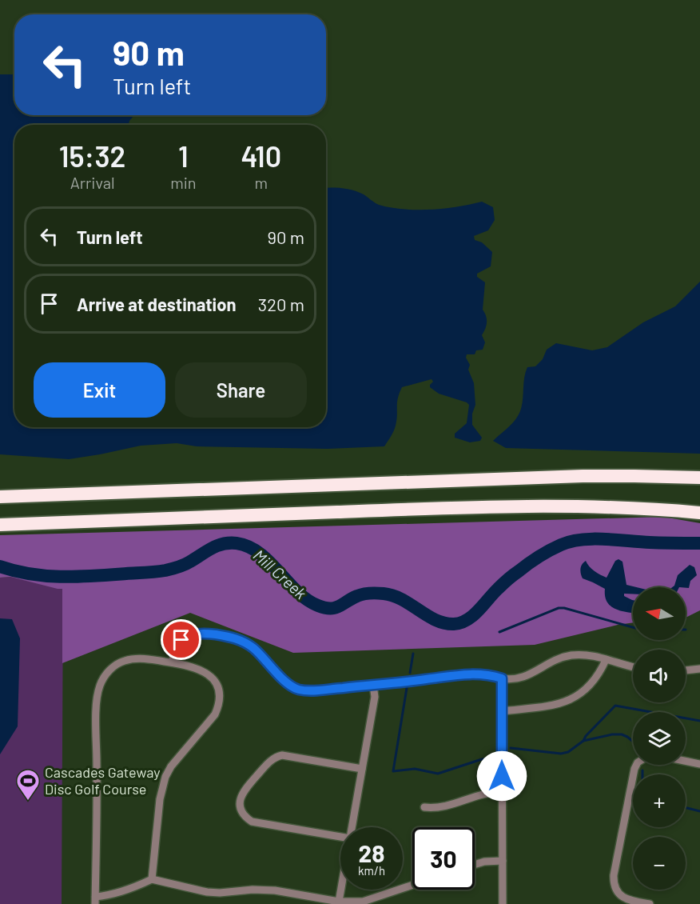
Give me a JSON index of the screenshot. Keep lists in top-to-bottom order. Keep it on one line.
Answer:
{"water":["Mill Creek"],"places":{"sports":["Cascades Gateway Disc Golf Course"]},"north":"left","page":{"turn":["90 m","Turn left"],"eta":["15:32","Arrival","1","min","410","m"],"list":[{"name":"Turn left","value":"90 m"},{"name":"Arrive at destination","value":"320 m"}],"buttons":["Exit","Share"],"map_buttons":["+","−"],"speed":"28 km/h","limit":"30"}}
